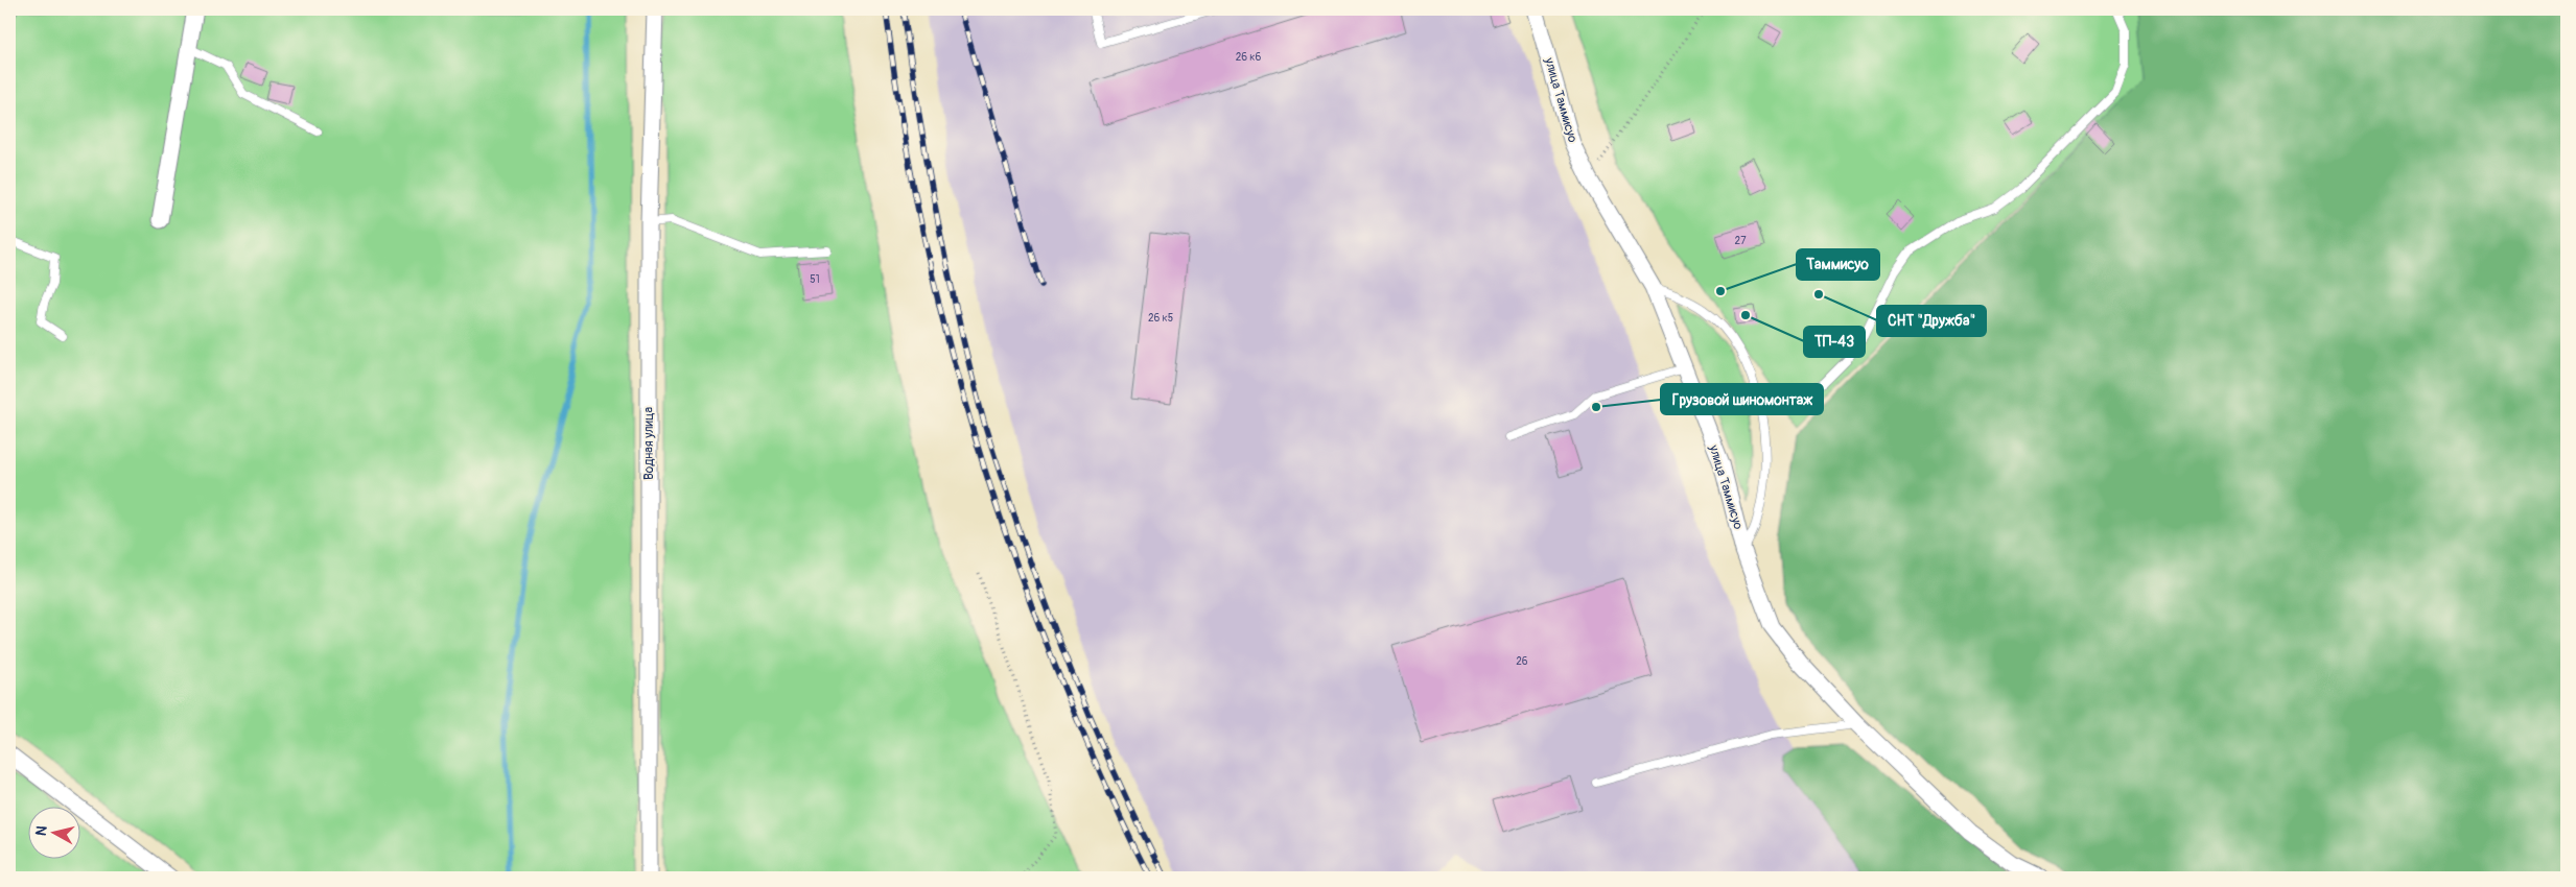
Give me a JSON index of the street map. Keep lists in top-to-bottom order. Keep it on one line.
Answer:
{"streets":{"street":["улица Таммисуо","Водная улица"]},"places":["Таммисуо","СНТ \"Дружба\"","ТП-43","Грузовой шиномонтаж"],"house_numbers":["26 к6","27","51","26 к5","26"],"north":"left"}
